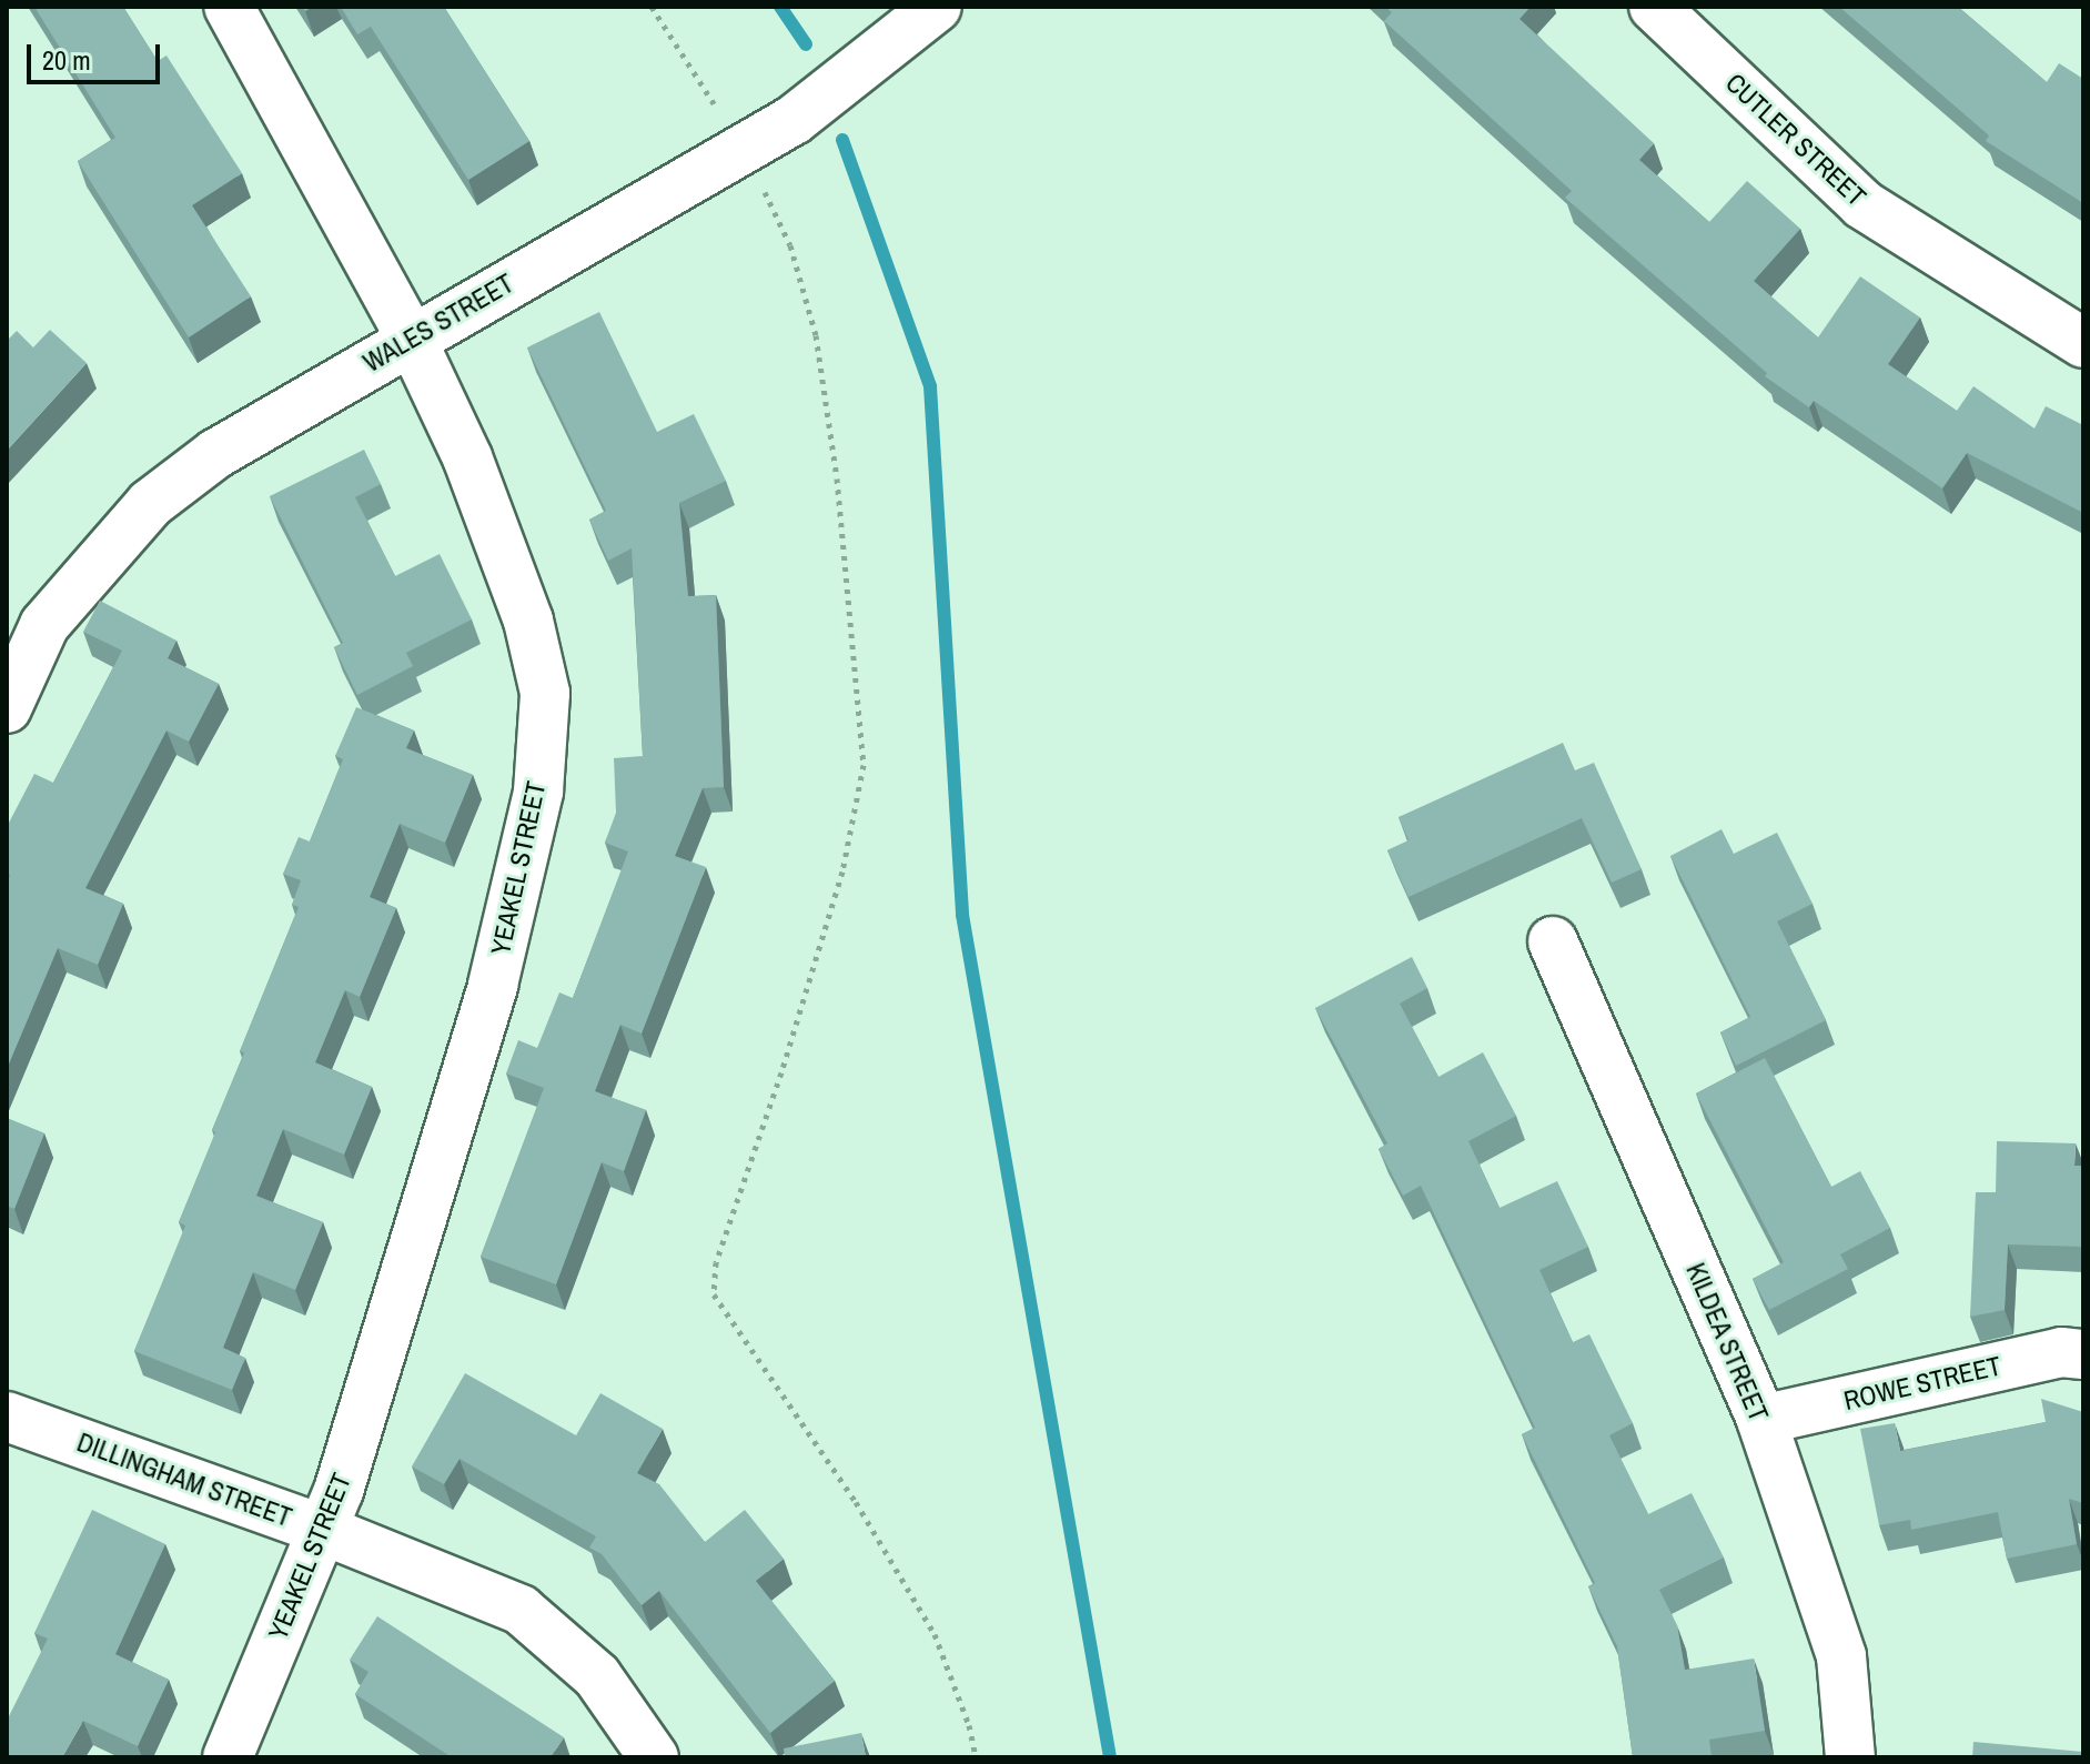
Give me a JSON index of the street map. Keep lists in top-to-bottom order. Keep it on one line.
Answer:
{"streets":{"street":["CUTLER STREET","WALES STREET","YEAKEL STREET","KILDEA STREET","ROWE STREET","DILLINGHAM STREET"]},"crossings":[["WALES STREET","YEAKEL STREET"],["YEAKEL STREET","DILLINGHAM STREET"],["KILDEA STREET","ROWE STREET"]],"scale_bar":"20 m"}
